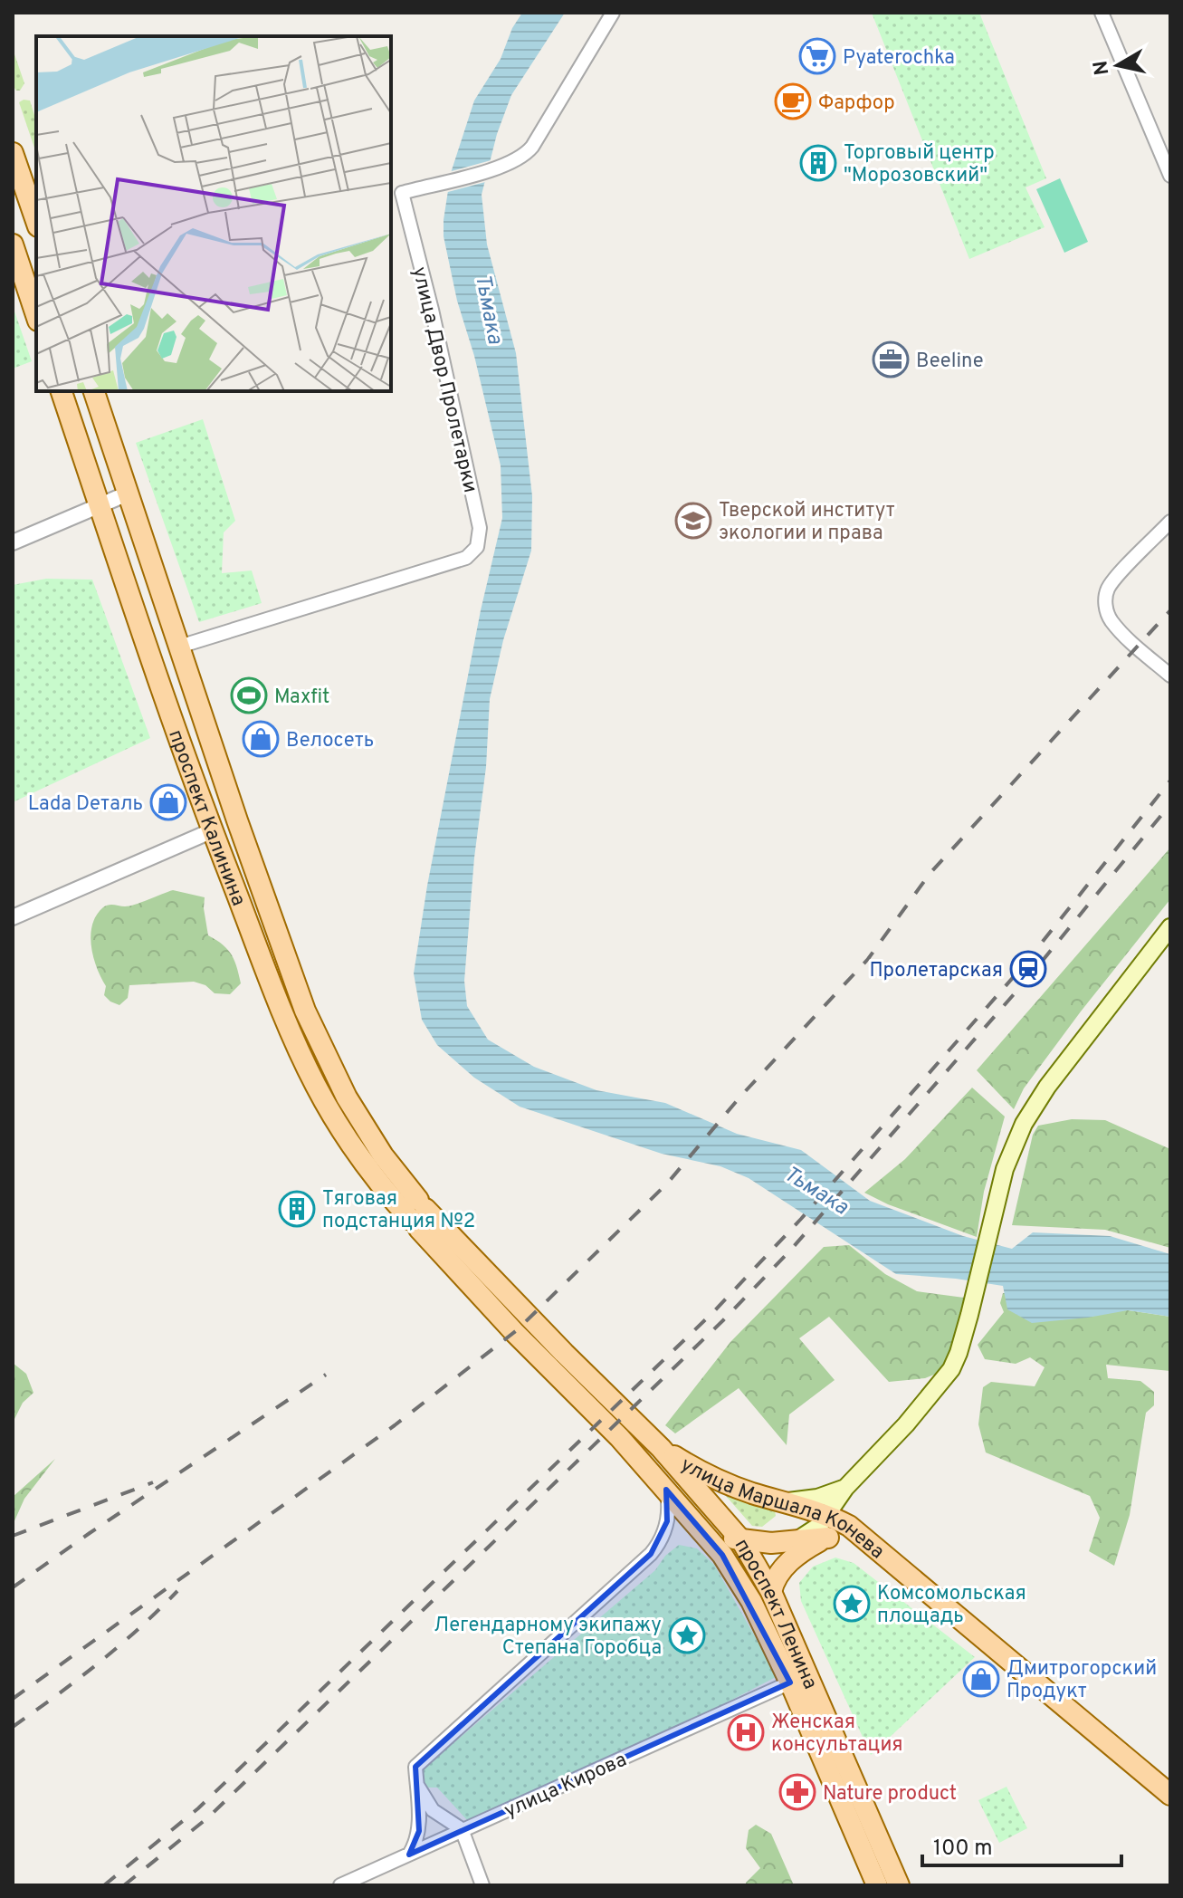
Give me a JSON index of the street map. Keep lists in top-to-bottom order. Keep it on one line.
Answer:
{"streets":{"main road":["проспект Калинина","улица Маршала Конева","проспект Ленина"],"street":["улица Двор Пролетарки","улица Кирова"]},"crossings":[["улица Двор Пролетарки","проспект Калинина"],["проспект Калинина","проспект Ленина"],["улица Маршала Конева","проспект Ленина"],["проспект Ленина","улица Кирова"]],"water":["Тьмака"],"places":{"supermarket":["Pyaterochka"],"cafe":["Фарфор"],"building":["Торговый центр \"Морозовский\"","Тяговая подстанция №2"],"office":["Beeline"],"school or university":["Тверской институт экологии и права"],"sports":["Maxfit"],"shop":["Велосеть","Lada Dеталь","Дмитрогорский Продукт"],"station":["Пролетарская"],"place":["Комсомольская площадь","Легендарному экипажу Степана Горобца"],"hospital":["Женская консультация"],"pharmacy":["Nature product"]},"scale_bar":"100 m","north":"left"}
